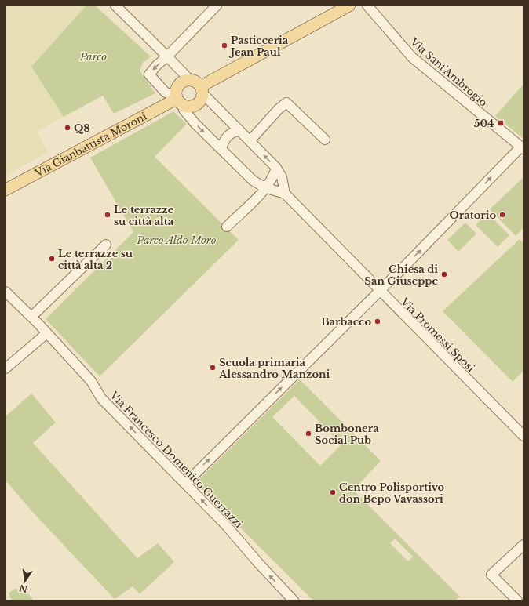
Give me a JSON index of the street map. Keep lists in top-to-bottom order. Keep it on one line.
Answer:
{"streets":{"main road":["Via Gianbattista Moroni"],"street":["Via Sant'Ambrogio","Via Promessi Sposi","Via Francesco Domenico Guerrazzi"]},"crossings":[["Via Gianbattista Moroni","Via Promessi Sposi"]],"one_way":["Via Francesco Domenico Guerrazzi"],"parks":["Parco","Parco Aldo Moro"],"places":{"other":["Pasticceria Jean Paul","Q8","Le terrazze su città alta","Oratorio","Le terrazze su città alta 2","Chiesa di San Giuseppe","Barbacco","Scuola primaria Alessandro Manzoni","Bombonera Social Pub","Centro Polisportivo don Bepo Vavassori"],"transit":["504"]},"north":"bottom"}
